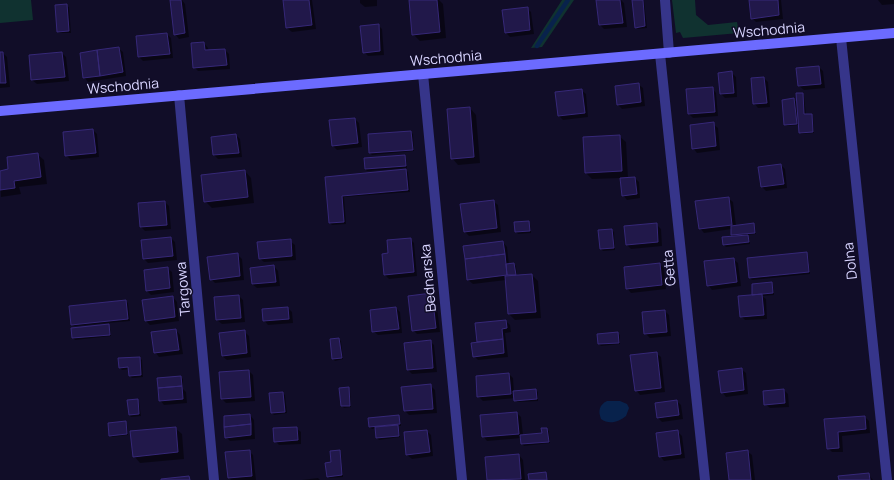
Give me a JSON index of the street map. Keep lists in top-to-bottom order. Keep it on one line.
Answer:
{"streets":{"street":["Wschodnia","Dolna","Getta","Bednarska","Targowa"]},"crossings":[["Wschodnia","Dolna"],["Wschodnia","Getta"],["Wschodnia","Bednarska"],["Wschodnia","Targowa"]]}
